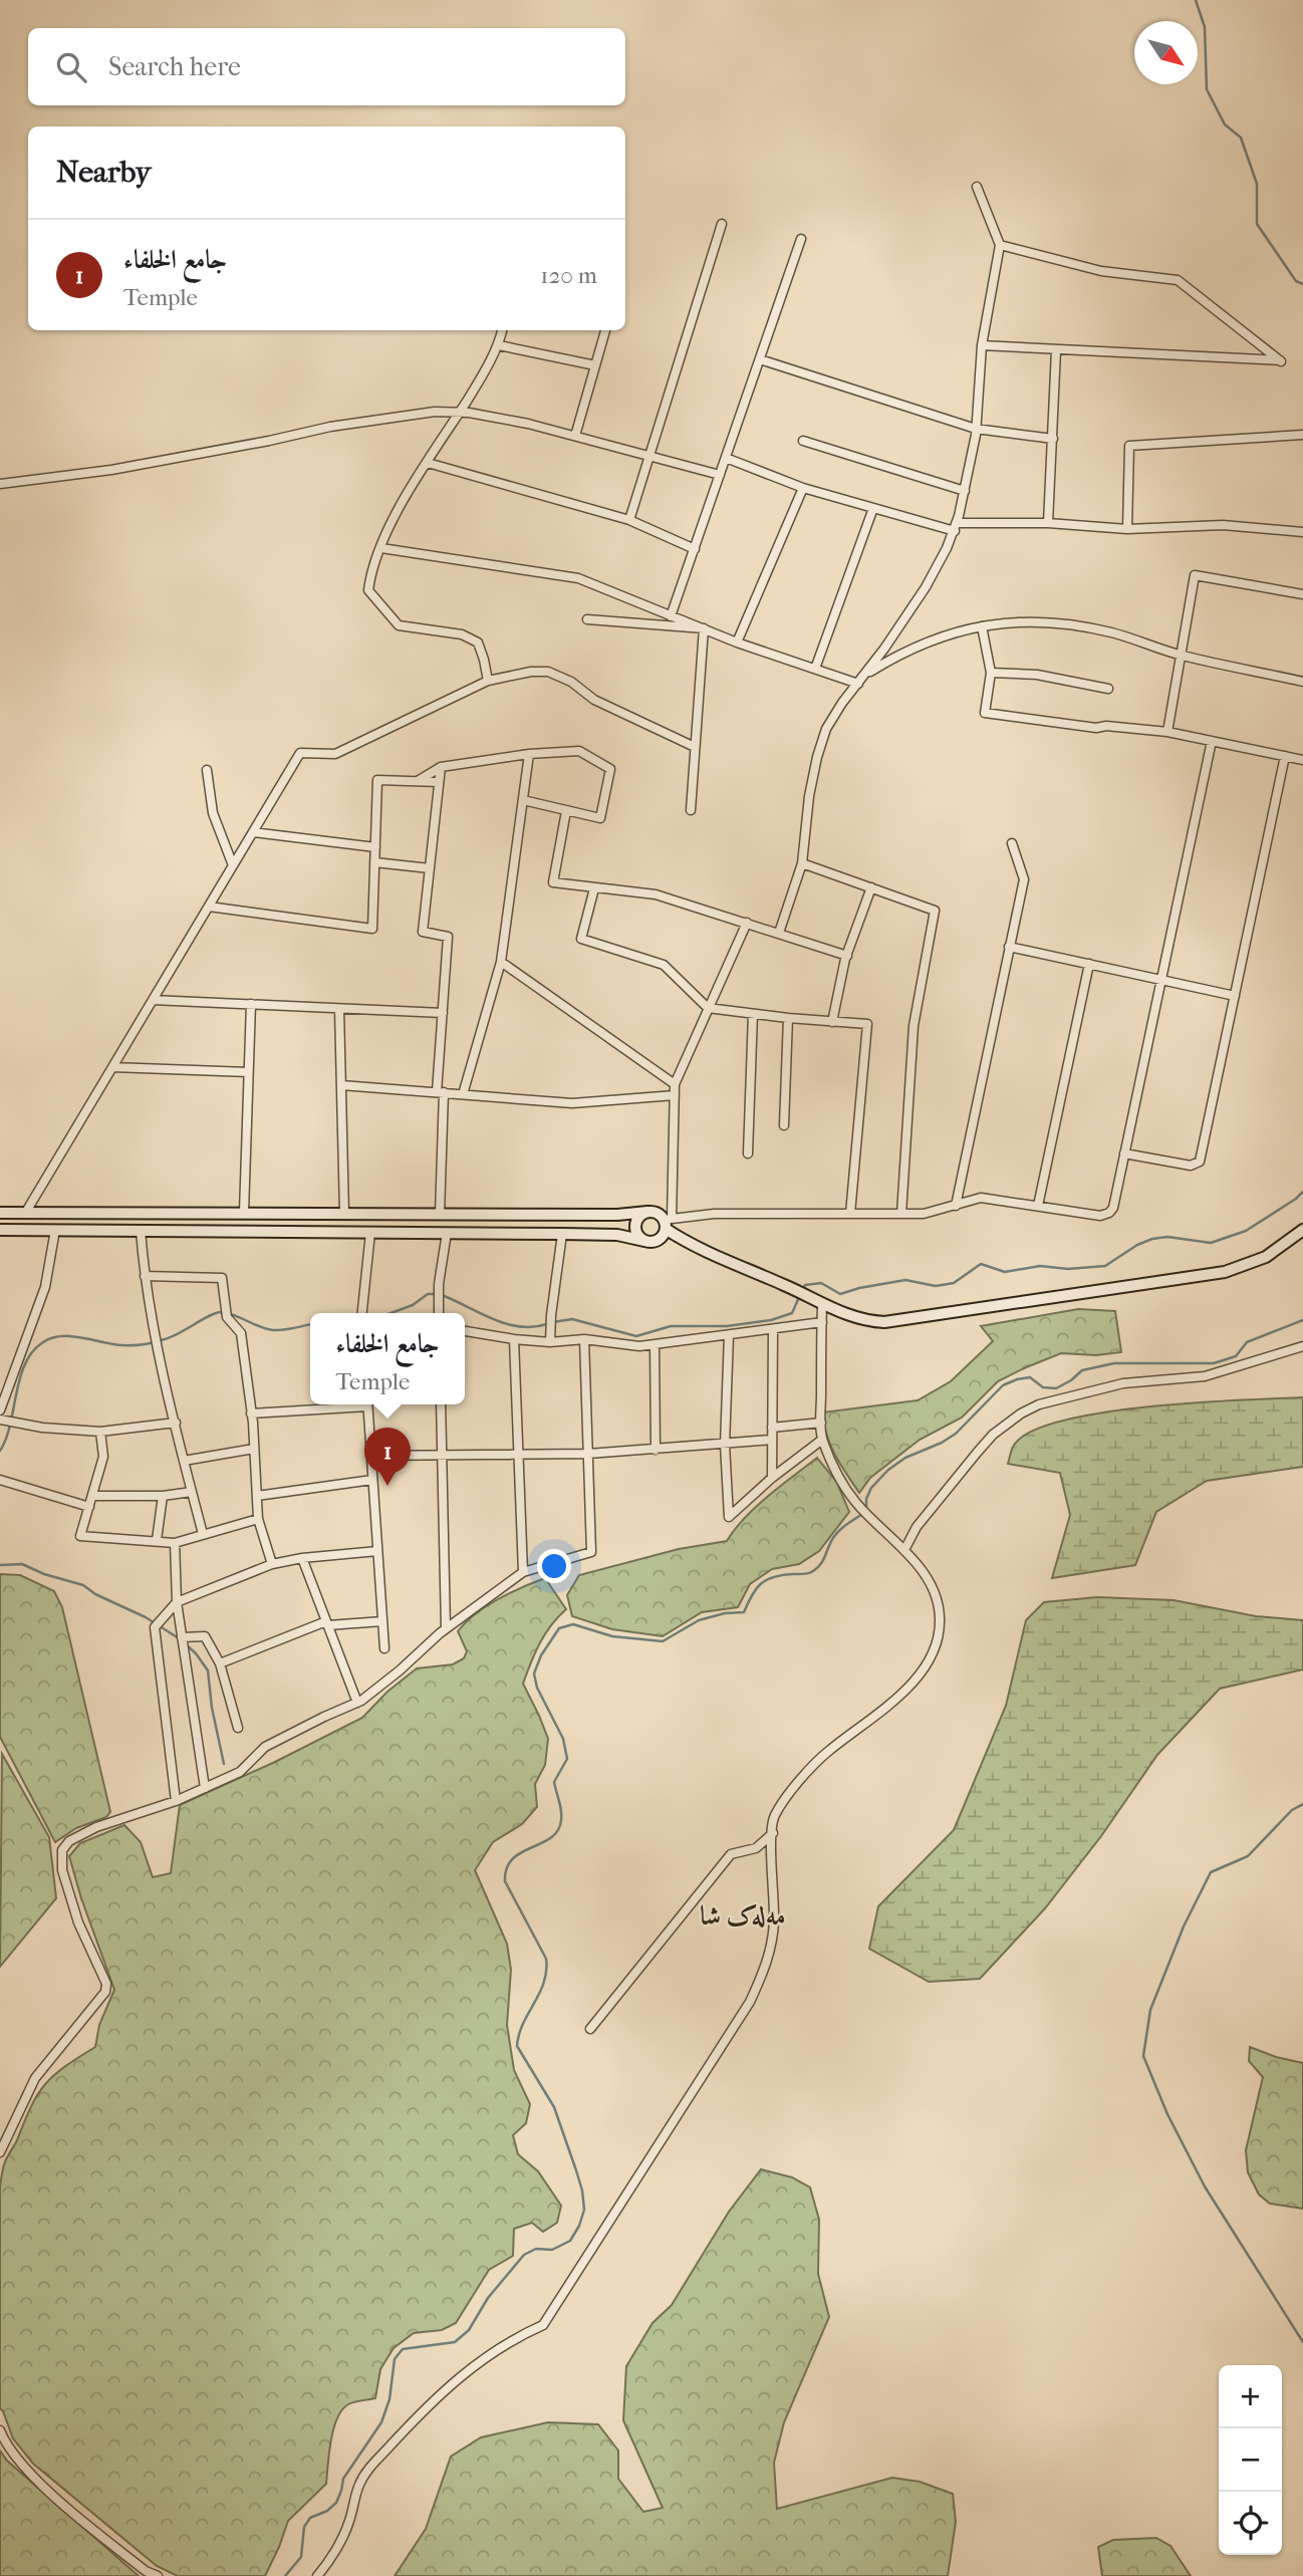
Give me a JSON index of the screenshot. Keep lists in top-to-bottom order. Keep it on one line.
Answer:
{"districts":["مەلەک شا"],"north":"bottom right","page":{"search":"Search here","heading":"Nearby","list":[{"mark":"1","name":"جامع الخلفاء","note":"Temple","value":"120 m"}],"popup":["جامع الخلفاء","Temple"],"pins":"1","map_buttons":["+","−"]}}
